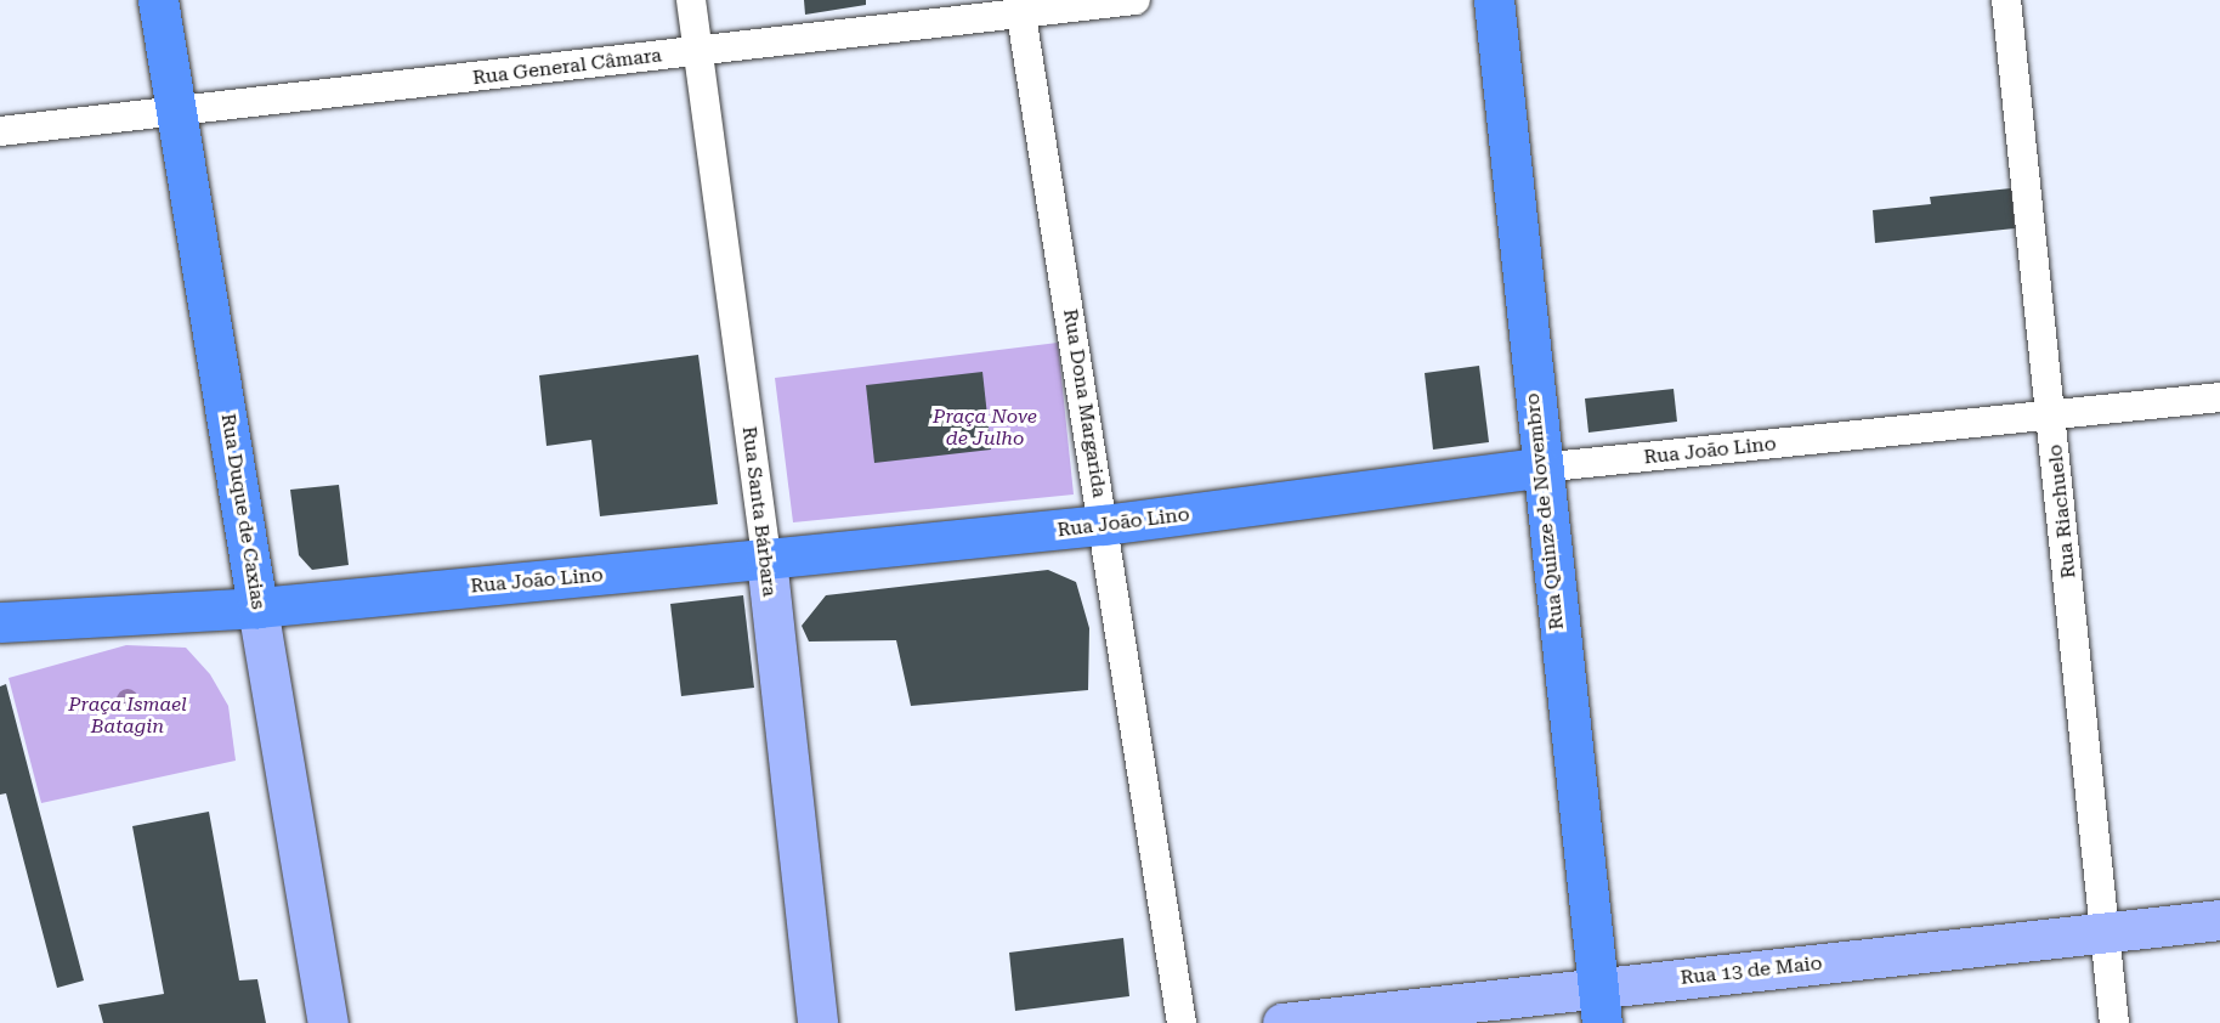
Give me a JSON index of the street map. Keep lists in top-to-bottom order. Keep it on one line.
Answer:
{"streets":{"main road":["Rua João Lino","Rua Duque de Caxias","Rua Quinze de Novembro"],"street":["Rua General Câmara","Rua Dona Margarida","Rua Santa Bárbara","Rua Riachuelo","Rua 13 de Maio"]},"crossings":[["Rua General Câmara","Rua Dona Margarida"],["Rua General Câmara","Rua Duque de Caxias"],["Rua General Câmara","Rua Santa Bárbara"],["Rua Dona Margarida","Rua João Lino"],["Rua João Lino","Rua Duque de Caxias"],["Rua João Lino","Rua Santa Bárbara"],["Rua João Lino","Rua Quinze de Novembro"],["Rua João Lino","Rua Riachuelo"],["Rua Quinze de Novembro","Rua 13 de Maio"],["Rua Riachuelo","Rua 13 de Maio"]],"parks":["Praça Nove de Julho","Praça Ismael Batagin"]}
